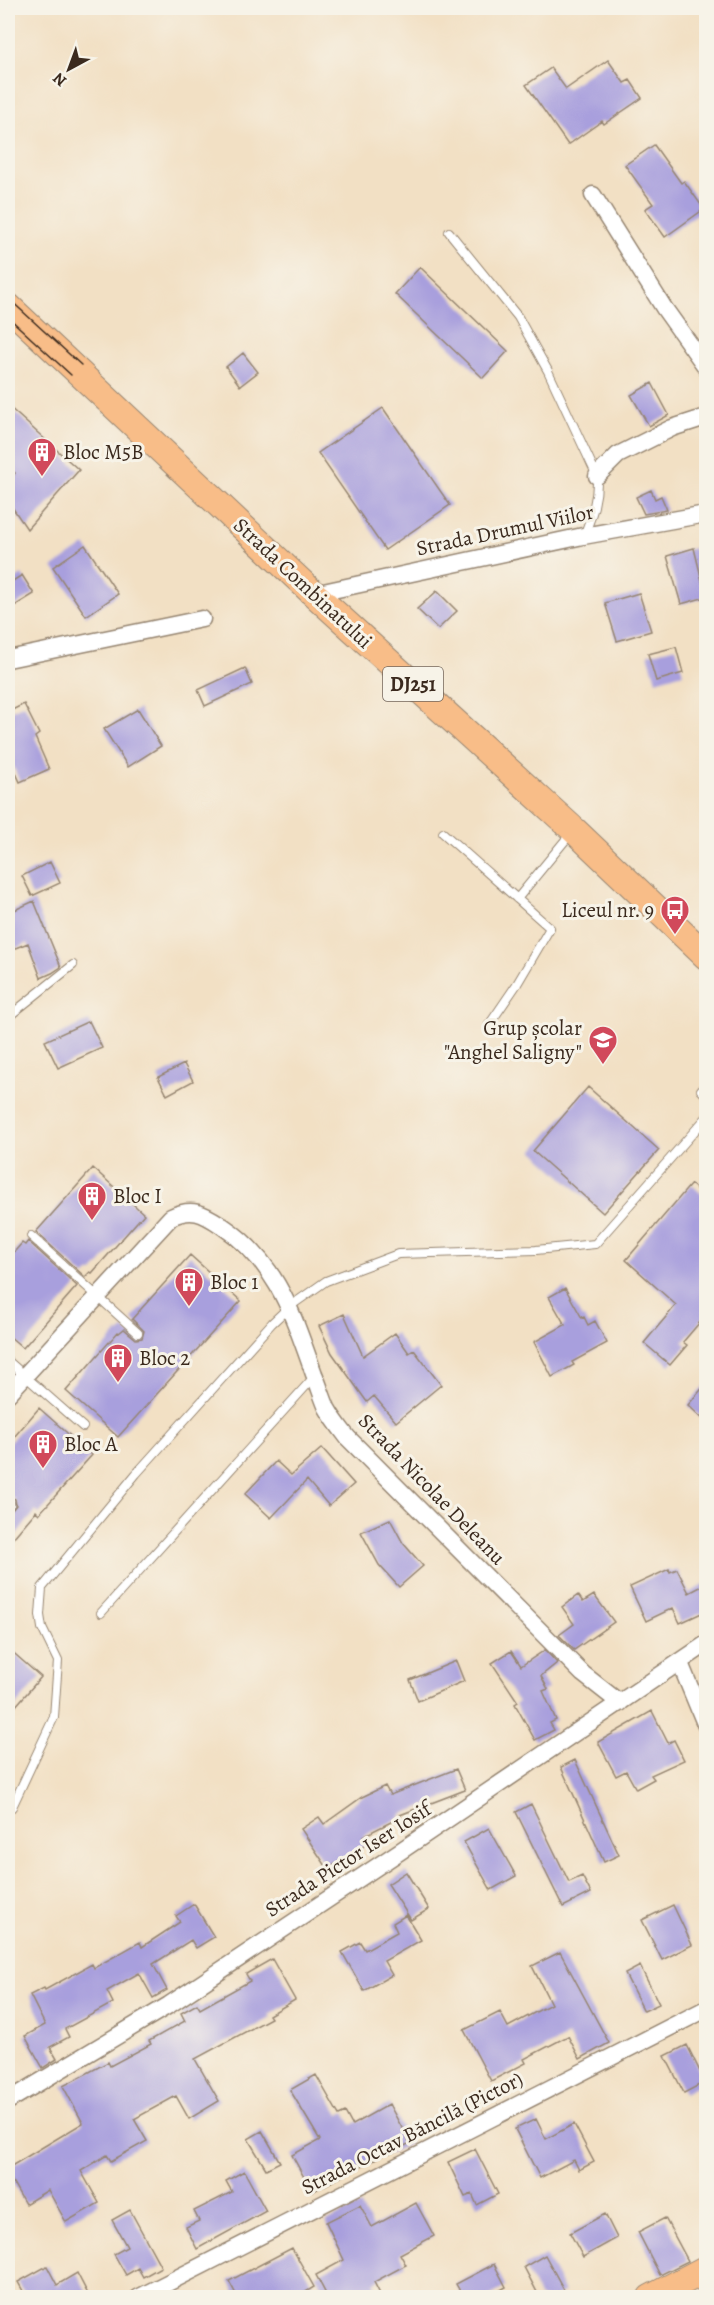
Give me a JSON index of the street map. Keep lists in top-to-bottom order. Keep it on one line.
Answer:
{"streets":{"main road":["Strada Combinatului","DJ251"],"street":["Strada Drumul Viilor","Strada Nicolae Deleanu","Strada Pictor Iser Iosif","Strada Octav Băncilă (Pictor)"]},"crossings":[["Strada Drumul Viilor","Strada Combinatului"],["Strada Nicolae Deleanu","Strada Pictor Iser Iosif"]],"places":{"building":["Bloc M5B","Bloc I","Bloc 1","Bloc 2","Bloc A"],"bus stop":["Liceul nr. 9"],"school or university":["Grup școlar \"Anghel Saligny\""]},"north":"bottom left"}
